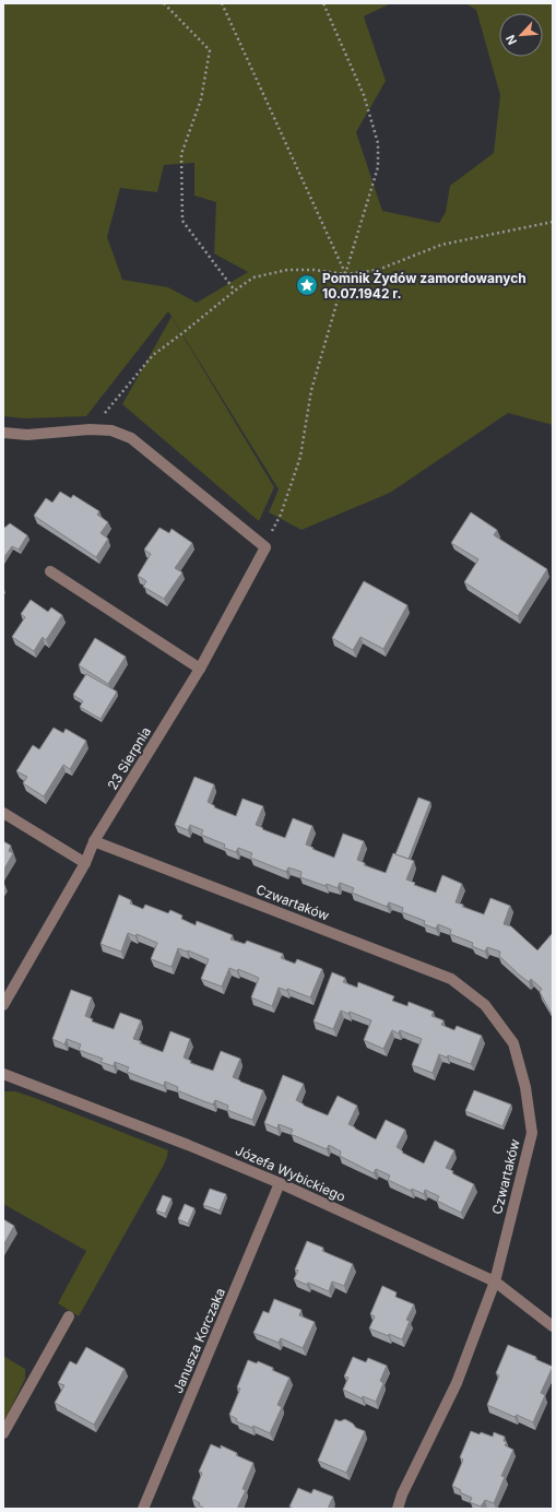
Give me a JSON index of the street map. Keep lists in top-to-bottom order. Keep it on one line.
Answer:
{"streets":{"street":["23 Sierpnia","Czwartaków","Józefa Wybickiego","Janusza Korczaka"]},"crossings":[["23 Sierpnia","Czwartaków"],["Czwartaków","Józefa Wybickiego"],["Józefa Wybickiego","Janusza Korczaka"]],"places":{"place":["Pomnik Żydów zamordowanych 10.07.1942 r."]},"north":"bottom left"}
